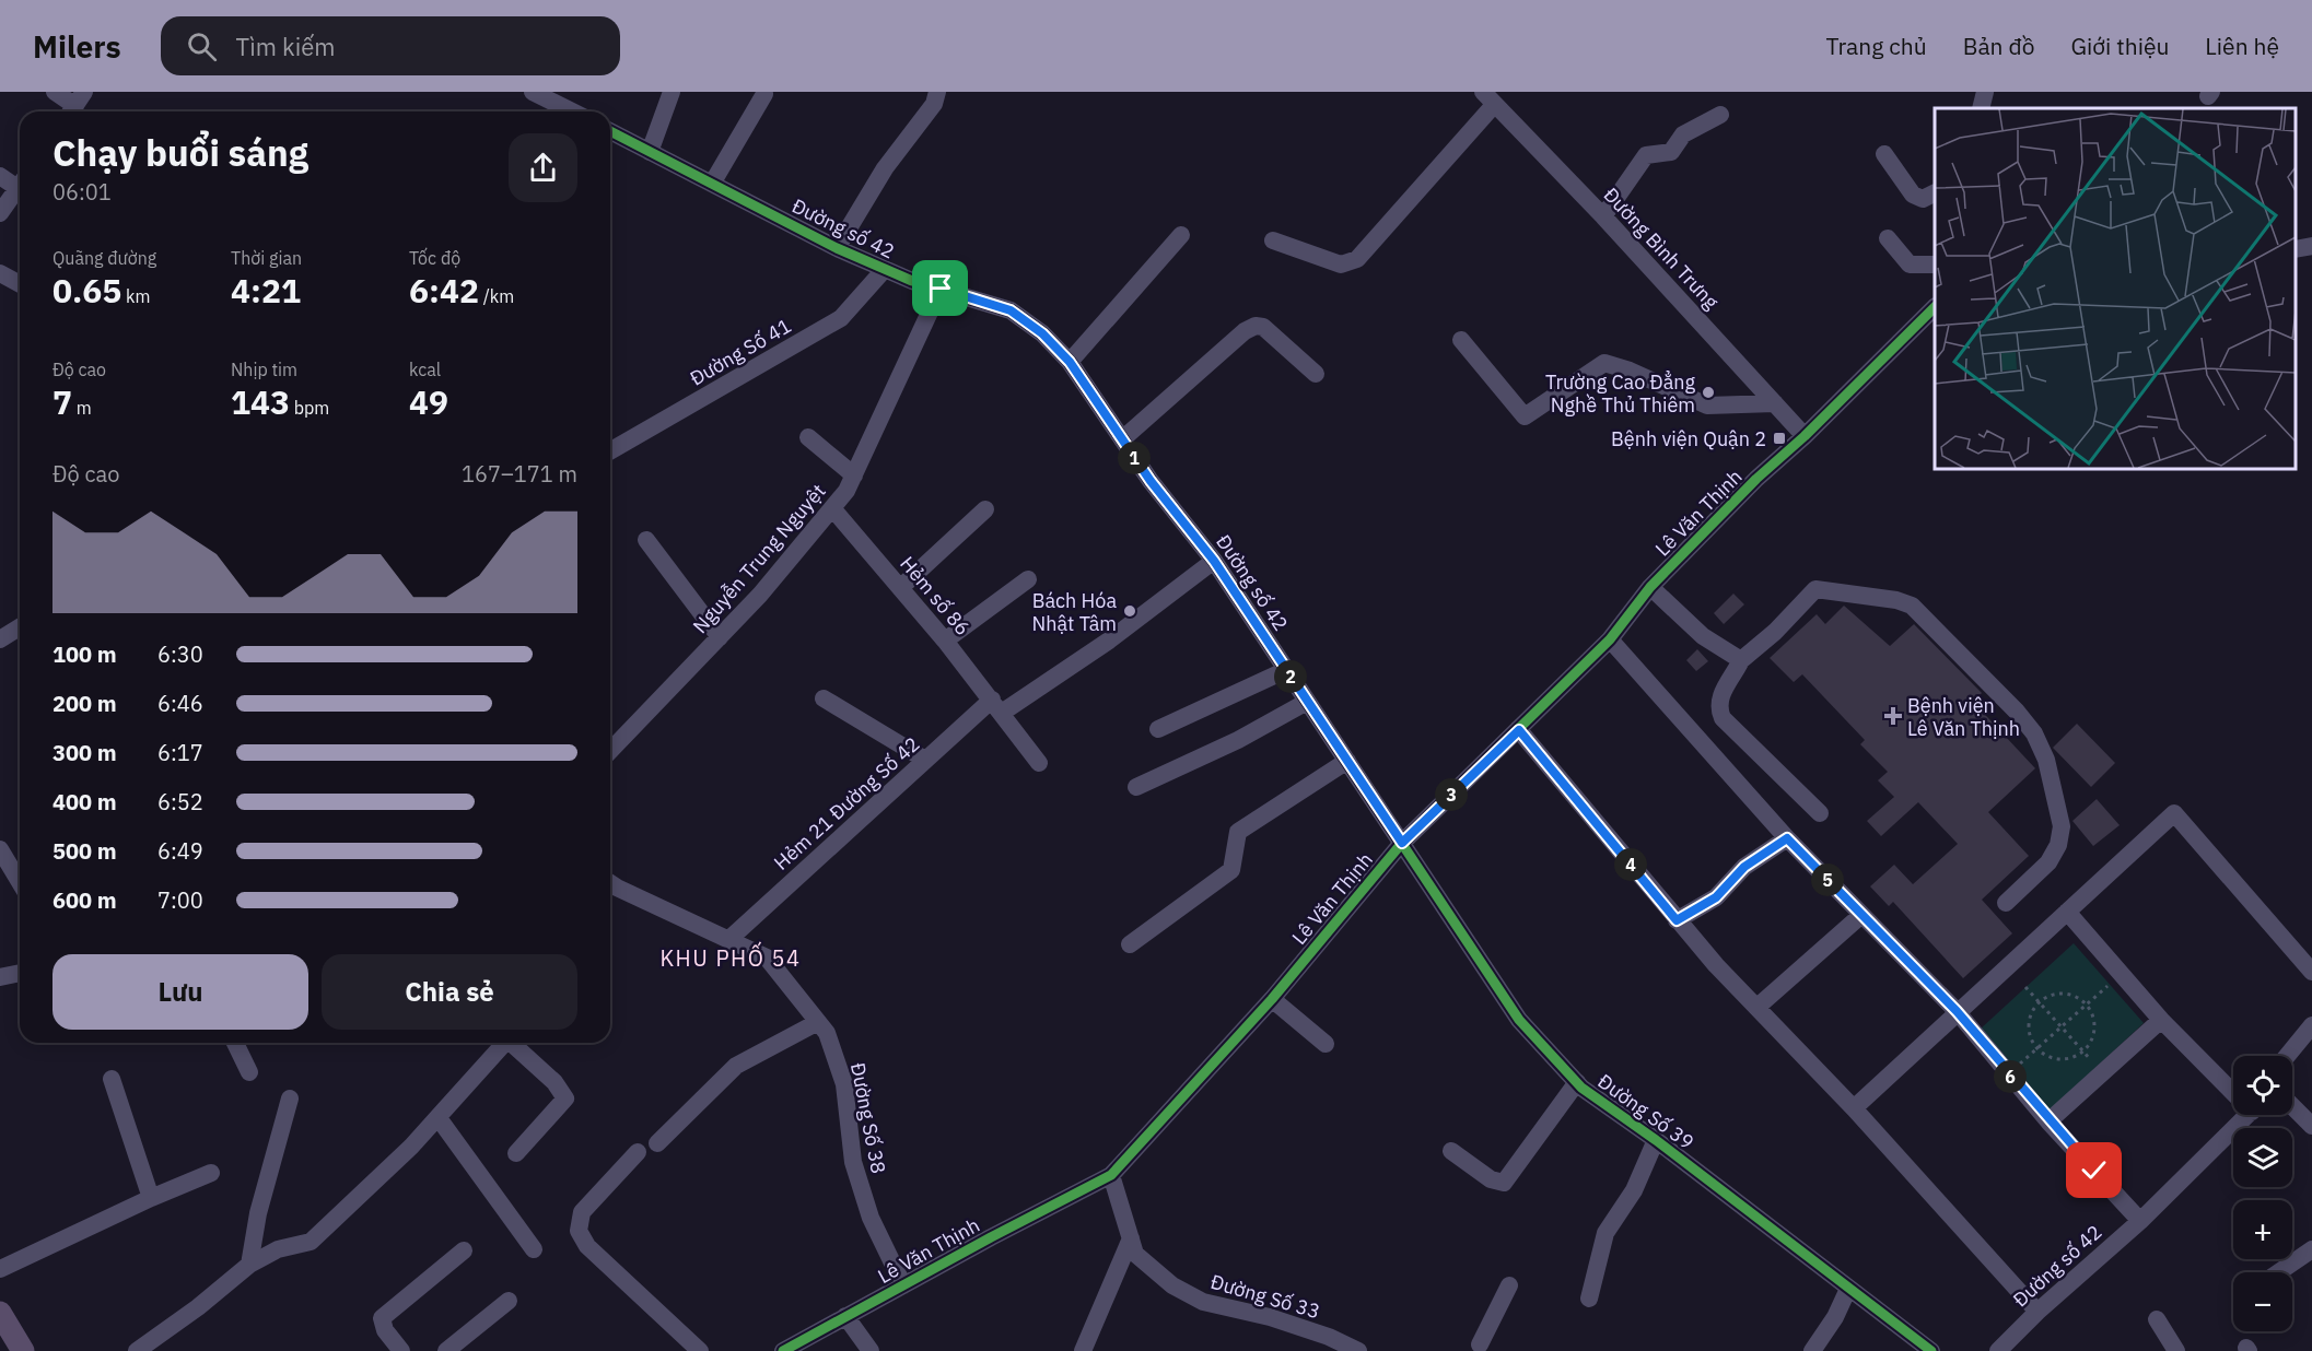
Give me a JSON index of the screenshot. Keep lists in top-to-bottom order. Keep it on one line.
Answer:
{"streets":{"street":["Đường số 42","Đường Bình Trưng","Đường Số 41","Lê Văn Thịnh","Nguyễn Trung Nguyệt","Hẻm số 86","Hẻm 21 Đường Số 42","Đường Số 39","Đường Số 38","Đường Số 33"]},"crossings":[["Đường số 42","Đường Số 41"],["Đường số 42","Lê Văn Thịnh"],["Đường số 42","Nguyễn Trung Nguyệt"],["Đường số 42","Hẻm 21 Đường Số 42"],["Đường số 42","Đường Số 39"],["Đường Bình Trưng","Lê Văn Thịnh"],["Lê Văn Thịnh","Đường Số 39"],["Lê Văn Thịnh","Đường Số 38"],["Lê Văn Thịnh","Đường Số 33"],["Nguyễn Trung Nguyệt","Hẻm số 86"],["Hẻm số 86","Hẻm 21 Đường Số 42"],["Hẻm 21 Đường Số 42","Đường Số 38"]],"districts":["KHU PHỐ 54"],"places":{"other":["Trường Cao Đẳng Nghề Thủ Thiêm","Bách Hóa Nhật Tâm"],"transit":["Bệnh viện Quận 2"],"health":["Bệnh viện Lê Văn Thịnh"]},"page":{"header":"Milers","search":"Tìm kiếm","nav":["Trang chủ","Bản đồ","Giới thiệu","Liên hệ"],"heading":["Chạy buổi sáng","06:01"],"stats":[["Quãng đường","0.65 km"],["Thời gian","4:21"],["Tốc độ","6:42 /km"],["Độ cao","7 m"],["Nhịp tim","143 bpm"],["kcal","49"]],"pins":["1","2","3","4","5","6"],"chart":["Độ cao","167–171 m"],"list":[{"name":"100 m","note":"6:30"},{"name":"200 m","note":"6:46"},{"name":"300 m","note":"6:17"},{"name":"400 m","note":"6:52"},{"name":"500 m","note":"6:49"},{"name":"600 m","note":"7:00"}],"buttons":["Lưu","Chia sẻ"],"map_buttons":["+","−"]}}
